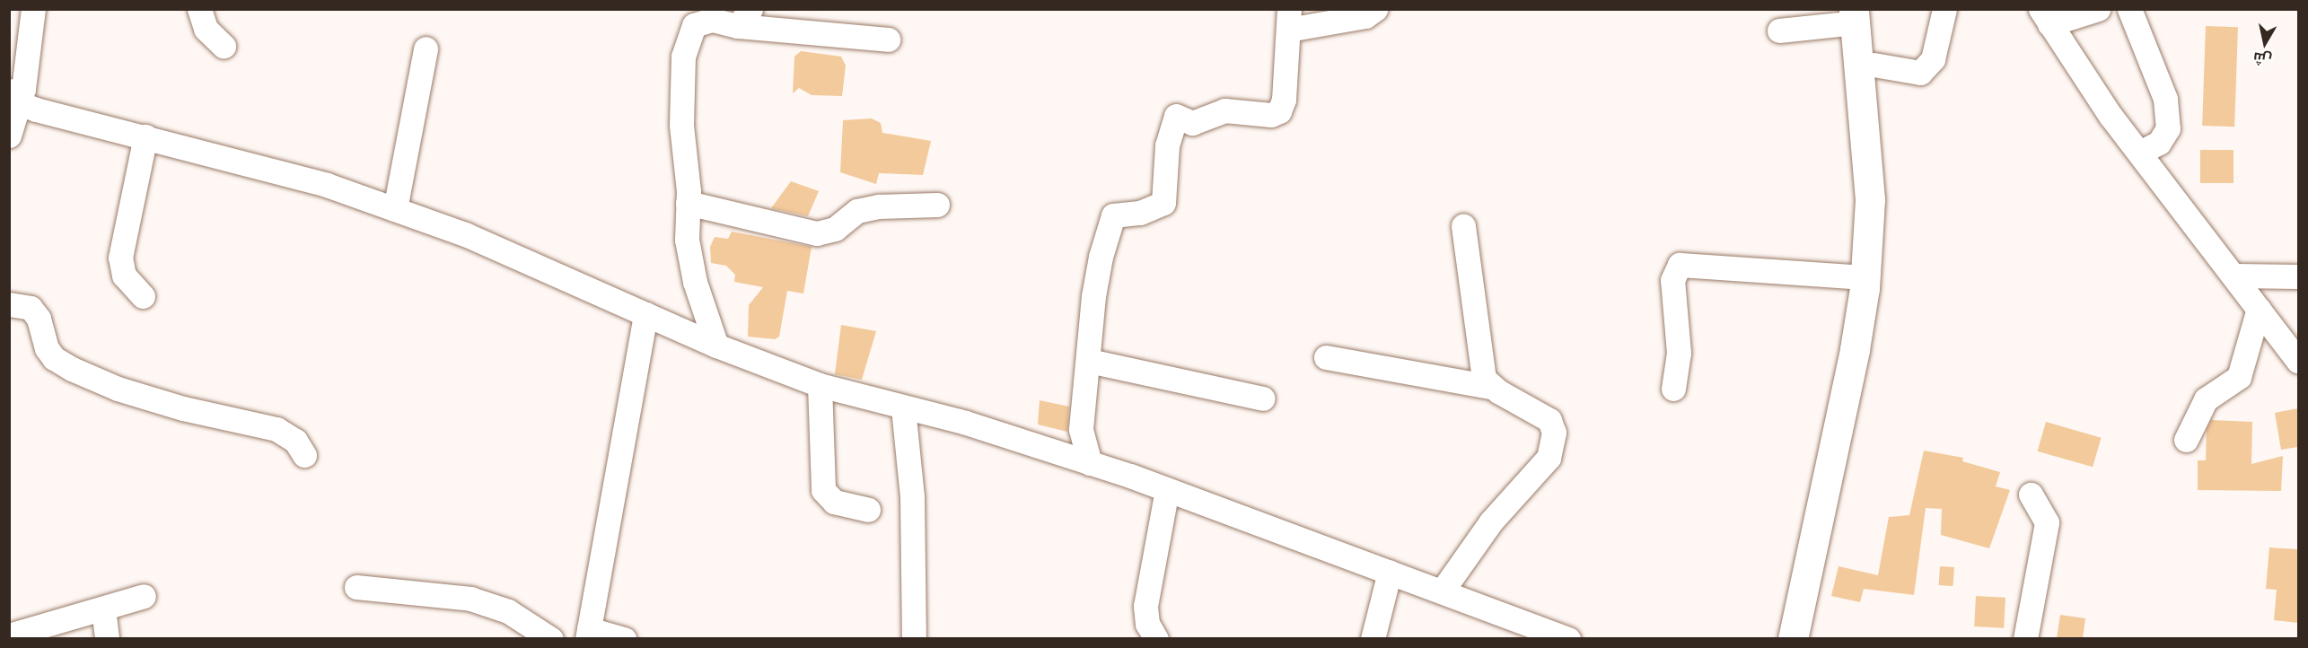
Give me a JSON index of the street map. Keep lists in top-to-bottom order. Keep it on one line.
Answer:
{"north":"bottom"}
